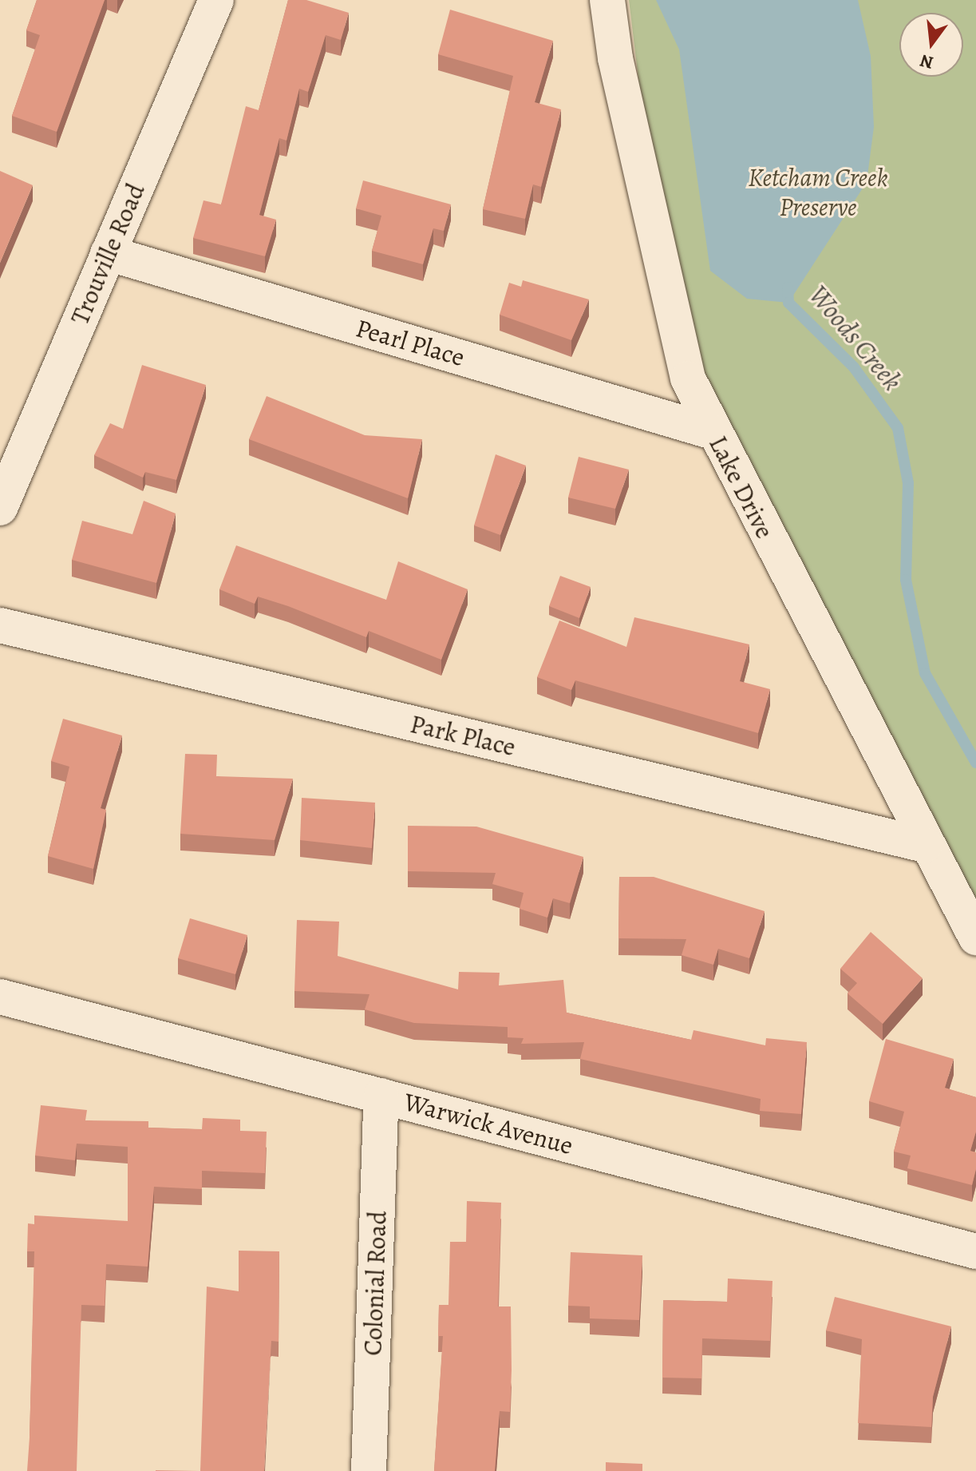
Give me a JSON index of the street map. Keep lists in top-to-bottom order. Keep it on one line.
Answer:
{"streets":{"street":["Trouville Road","Pearl Place","Lake Drive","Park Place","Warwick Avenue","Colonial Road"]},"crossings":[["Trouville Road","Pearl Place"],["Pearl Place","Lake Drive"],["Lake Drive","Park Place"],["Warwick Avenue","Colonial Road"]],"water":["Woods Creek"],"parks":["Ketcham Creek Preserve"],"north":"bottom"}
